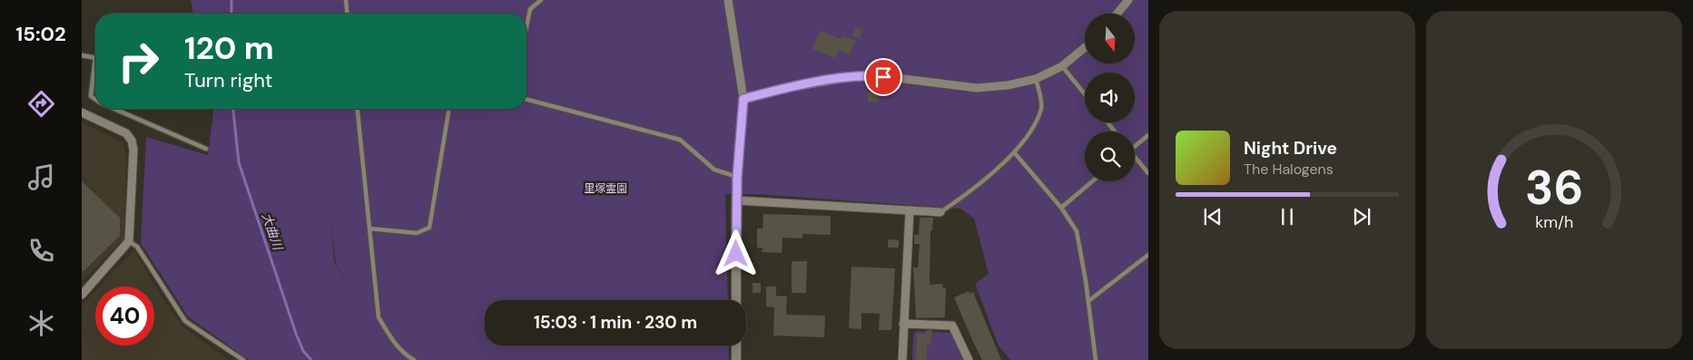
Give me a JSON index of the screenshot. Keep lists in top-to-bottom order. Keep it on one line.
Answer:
{"water":["大曲川"],"parks":["里塚霊園"],"north":"bottom","page":{"tabs":"15:02","turn":["120 m","Turn right"],"song":["Night Drive","The Halogens"],"limit":"40","trip":"15:03 · 1 min · 230 m","gauge":["36","km/h"]}}
